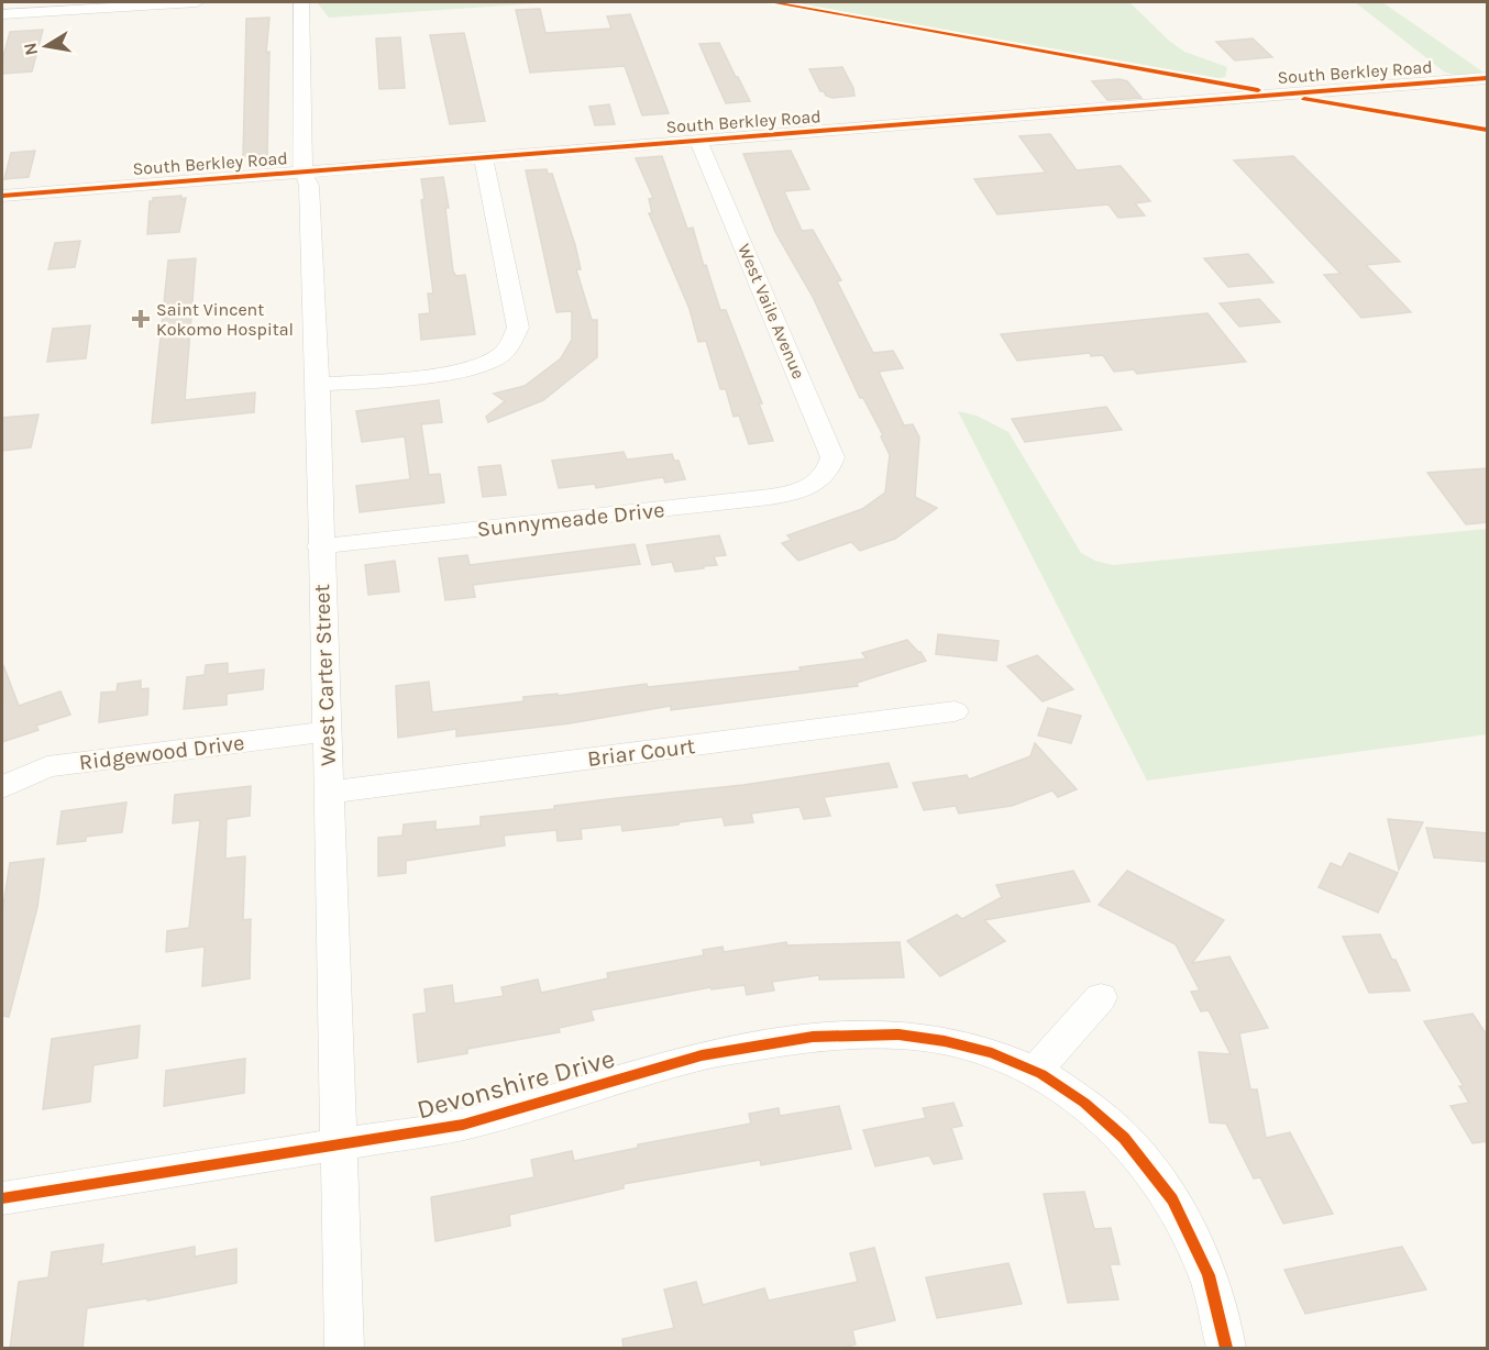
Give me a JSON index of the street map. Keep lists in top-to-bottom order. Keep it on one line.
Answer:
{"streets":{"street":["South Berkley Road","West Vaile Avenue","Sunnymeade Drive","West Carter Street","Ridgewood Drive","Briar Court","Devonshire Drive"]},"crossings":[["South Berkley Road","West Vaile Avenue"],["South Berkley Road","West Carter Street"],["West Vaile Avenue","Sunnymeade Drive"],["Sunnymeade Drive","West Carter Street"],["West Carter Street","Ridgewood Drive"],["West Carter Street","Briar Court"],["West Carter Street","Devonshire Drive"]],"places":{"health":["Saint Vincent Kokomo Hospital"]},"north":"left"}
